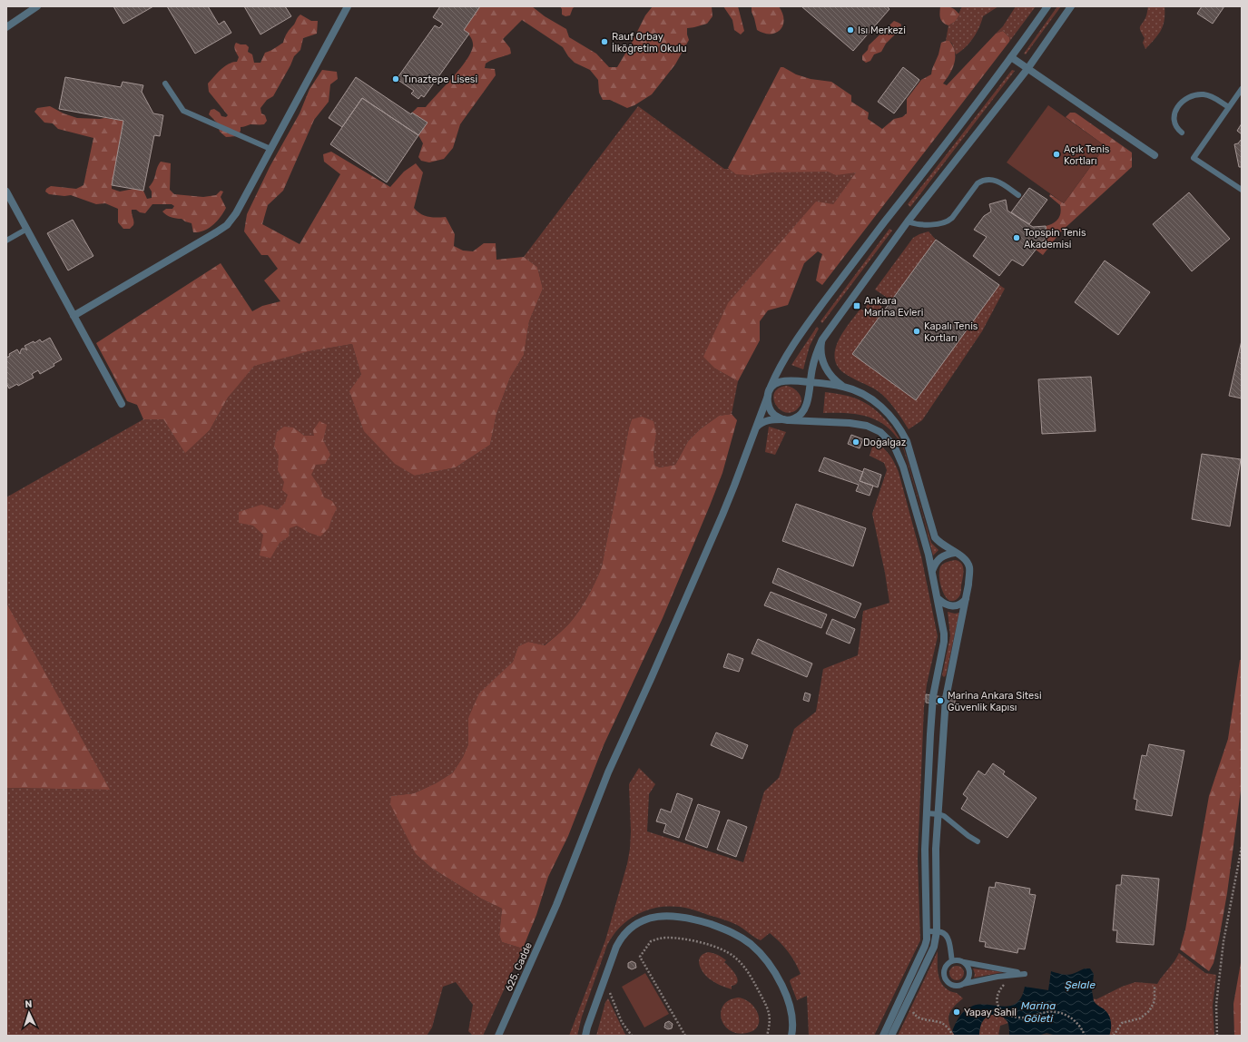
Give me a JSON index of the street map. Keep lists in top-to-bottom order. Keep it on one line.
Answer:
{"streets":{"street":["625. Cadde"]},"water":["Şelale","Marina Göleti"],"places":{"other":["Isı Merkezi","Rauf Orbay İlköğretim Okulu","Tınaztepe Lisesi","Açık Tenis Kortları","Topspin Tenis Akademisi","Kapalı Tenis Kortları","Doğalgaz","Marina Ankara Sitesi Güvenlik Kapısı","Yapay Sahil"],"transit":["Ankara Marina Evleri"]},"north":"top"}
